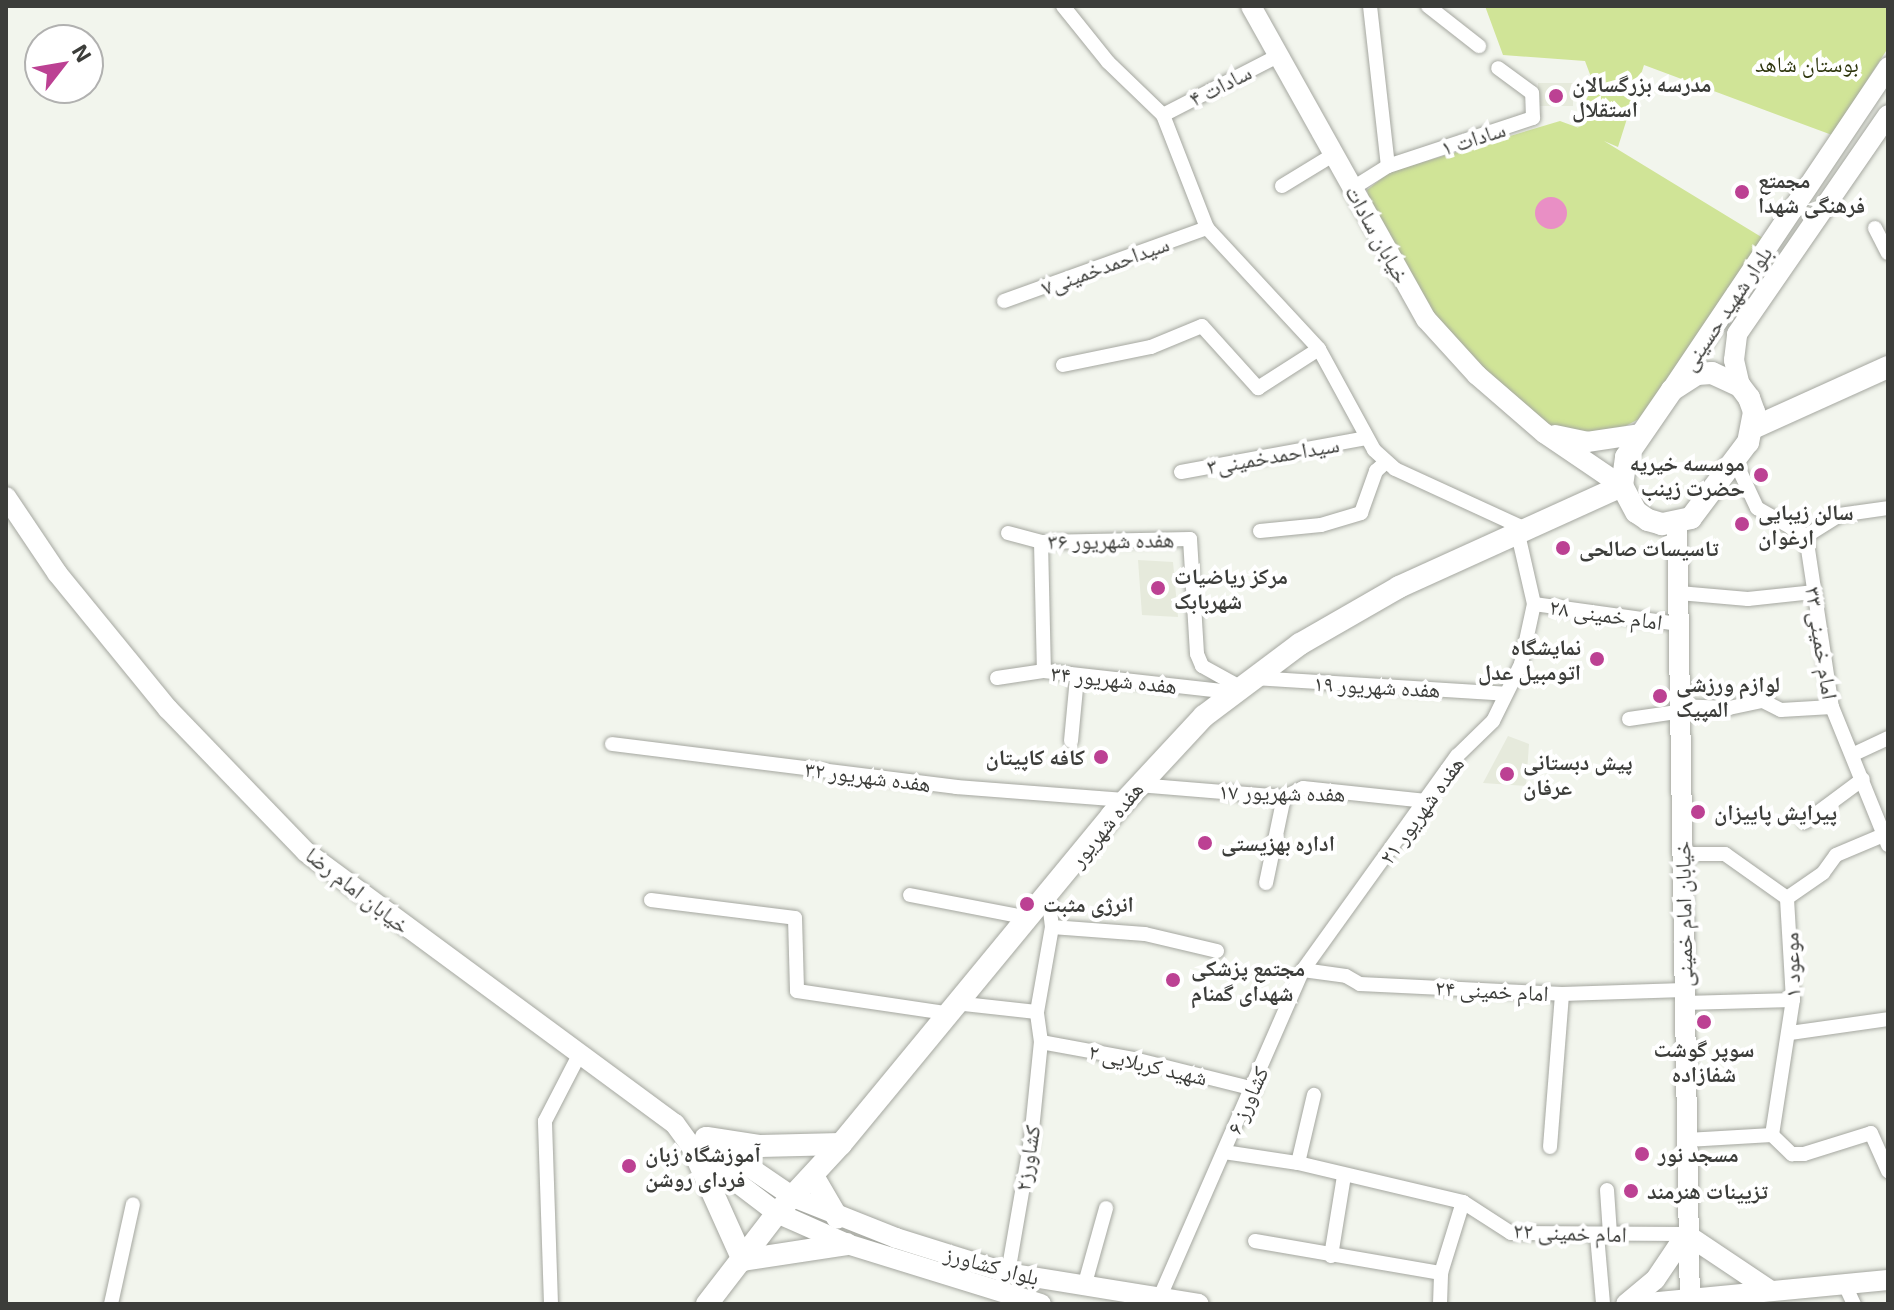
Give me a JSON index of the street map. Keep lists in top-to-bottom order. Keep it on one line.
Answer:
{"streets":{"main road":["خیابان سادات","بلوار شهید حسینی","هفده شهریور","خیابان امام رضا","خیابان امام خمینی","بلوار کشاورز"],"street":["سادات ۴","سادات ۱","سیداحمدخمینی۷","سیداحمدخمینی۳","هفده شهریور ۳۶","امام خمینی ۲۸","امام خمینی ۳۳","هفده شهریور ۳۴","هفده شهریور ۱۹","هفده شهریور ۳۲","هفده شهریور ۱۷","هفده شهریور ۲۱","موعود ۱","امام خمینی ۲۴","شهید کربلایی ۲","کشاورز ۶","کشاورز۲","امام خمینی ۲۲"]},"crossings":[["سادات ۴","خیابان سادات"],["سادات ۱","خیابان سادات"],["خیابان سادات","بلوار شهید حسینی"],["خیابان سادات","هفده شهریور"],["خیابان سادات","خیابان امام خمینی"],["بلوار شهید حسینی","هفده شهریور"],["بلوار شهید حسینی","خیابان امام خمینی"],["هفده شهریور ۳۶","هفده شهریور ۳۴"],["هفده شهریور ۳۶","هفده شهریور ۱۹"],["هفده شهریور ۳۶","هفده شهریور"],["امام خمینی ۲۸","هفده شهریور ۲۱"],["امام خمینی ۲۸","خیابان امام خمینی"],["هفده شهریور ۳۴","هفده شهریور ۱۹"],["هفده شهریور ۳۴","هفده شهریور"],["هفده شهریور ۱۹","هفده شهریور ۲۱"],["هفده شهریور ۱۹","هفده شهریور"],["هفده شهریور ۳۲","هفده شهریور ۱۷"],["هفده شهریور ۳۲","هفده شهریور"],["هفده شهریور ۱۷","هفده شهریور ۲۱"],["هفده شهریور ۱۷","هفده شهریور"],["هفده شهریور ۲۱","هفده شهریور"],["هفده شهریور ۲۱","کشاورز ۶"],["هفده شهریور","خیابان امام رضا"],["هفده شهریور","خیابان امام خمینی"],["هفده شهریور","کشاورز۲"],["هفده شهریور","بلوار کشاورز"],["خیابان امام رضا","بلوار کشاورز"],["خیابان امام خمینی","امام خمینی ۲۴"],["خیابان امام خمینی","امام خمینی ۲۲"],["موعود ۱","امام خمینی ۲۴"],["امام خمینی ۲۴","کشاورز ۶"],["شهید کربلایی ۲","کشاورز ۶"],["شهید کربلایی ۲","کشاورز۲"],["کشاورز ۶","بلوار کشاورز"],["کشاورز۲","بلوار کشاورز"]],"parks":["بوستان شاهد"],"places":["مدرسه بزرگسالان استقلال","مجمتع فرهنگی شهدا","موسسه خیریه حضرت زینب","سالن زیبایی ارغوان","تاسیسات صالحی","مرکز ریاضیات شهربابک","نمایشگاه اتومبیل عدل","لوازم ورزشی المپیک","کافه کاپیتان","پیش دبستانی عرفان","پیرایش پاییزان","اداره بهزیستی","انرژی مثبت","مجتمع پزشکی شهدای گمنام","سوپر گوشت شفازاده","مسجد نور","آموزشگاه زبان فردای روشن","تزیینات هنرمند"],"north":"top right"}
